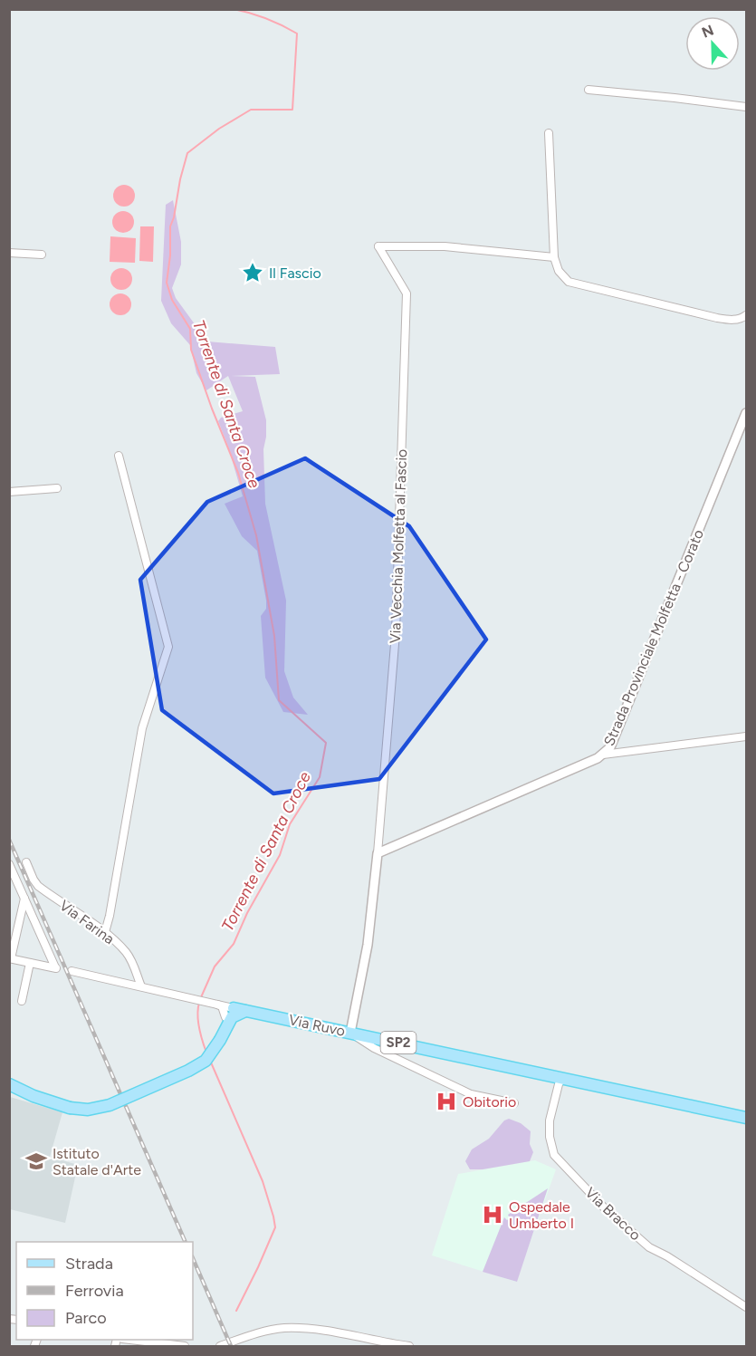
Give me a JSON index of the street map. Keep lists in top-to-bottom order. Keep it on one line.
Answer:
{"streets":{"main road":["Via Ruvo","SP2"],"street":["Via Vecchia Molfetta al Fascio","Strada Provinciale Molfetta - Corato","Via Farina","Via Bracco"]},"crossings":[["Via Vecchia Molfetta al Fascio","Strada Provinciale Molfetta - Corato"],["Via Farina","Via Ruvo"],["Via Ruvo","SP2"],["Via Ruvo","Via Bracco"],["SP2","Via Bracco"]],"water":["Torrente di Santa Croce"],"places":{"place":["Il Fascio"],"hospital":["Obitorio","Ospedale Umberto I"],"school or university":["Istituto Statale d'Arte"]},"legend":["Strada","Ferrovia","Parco"],"north":"top"}
